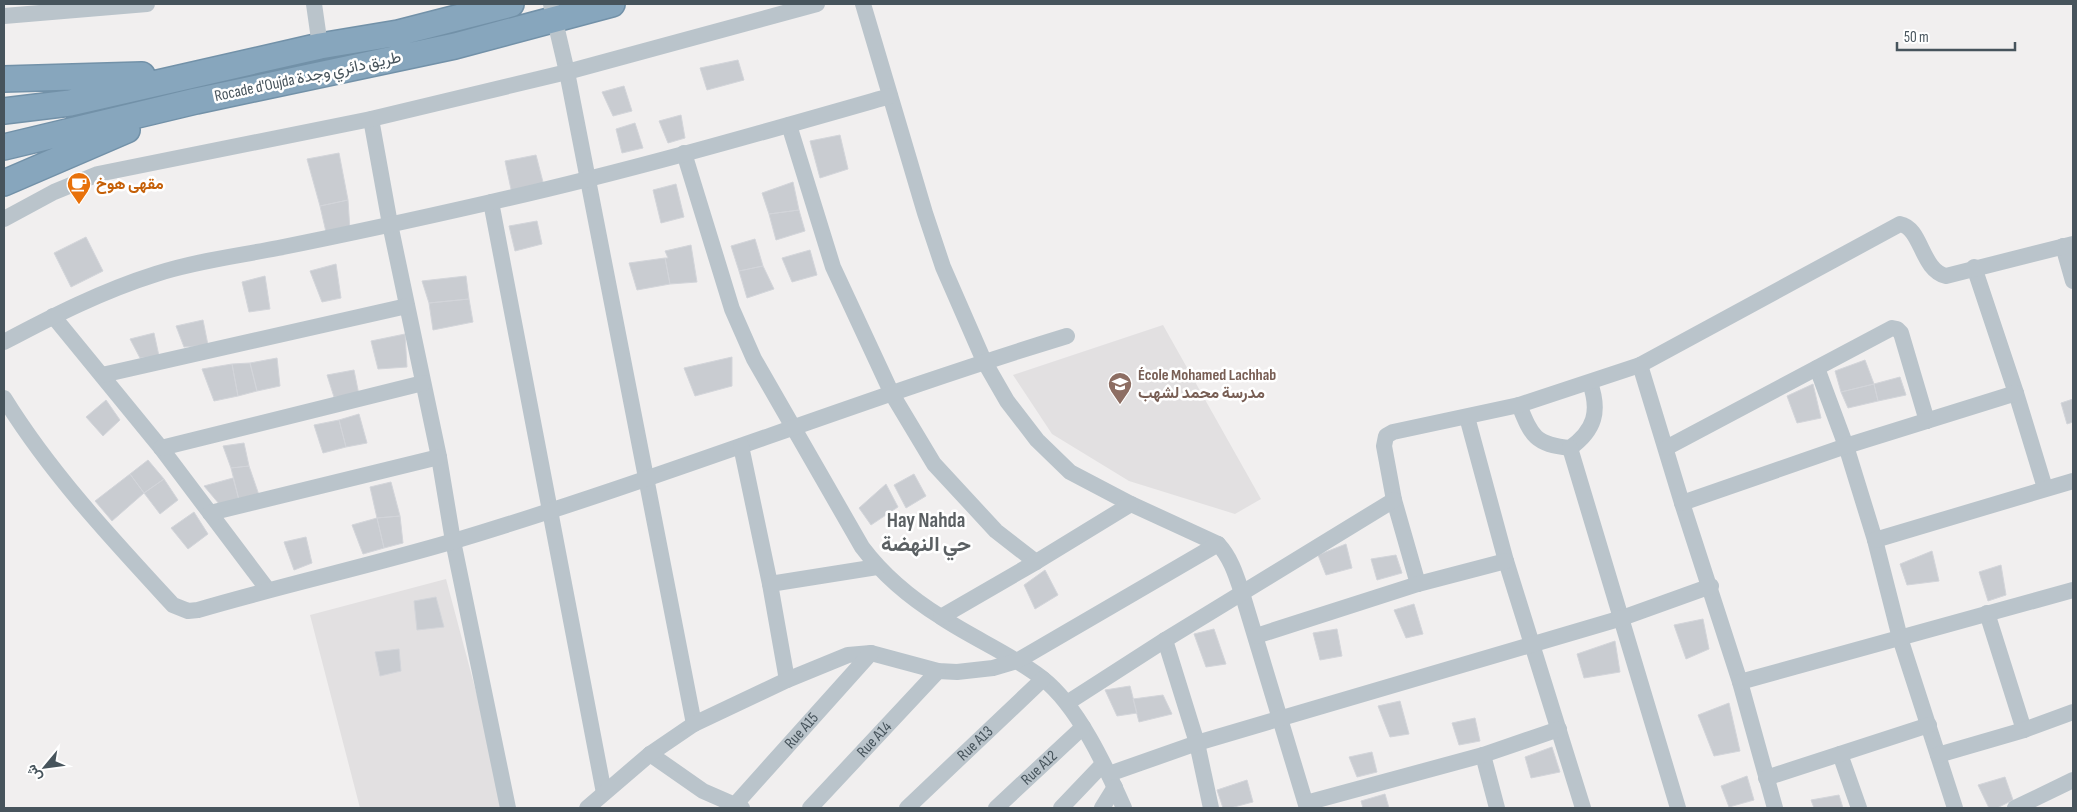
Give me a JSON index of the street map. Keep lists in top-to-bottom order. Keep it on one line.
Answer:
{"streets":{"highway":["Rocade d'Oujda طريق دائري وجدة"],"street":["Rue A15","Rue A14","Rue A13","Rue A12"]},"districts":["Hay Nahda حي النهضة"],"places":{"cafe":["مقهى هوخ"],"school or university":["École Mohamed Lachhab مدرسة محمد لشهب"]},"scale_bar":"50 m","north":"bottom left"}
